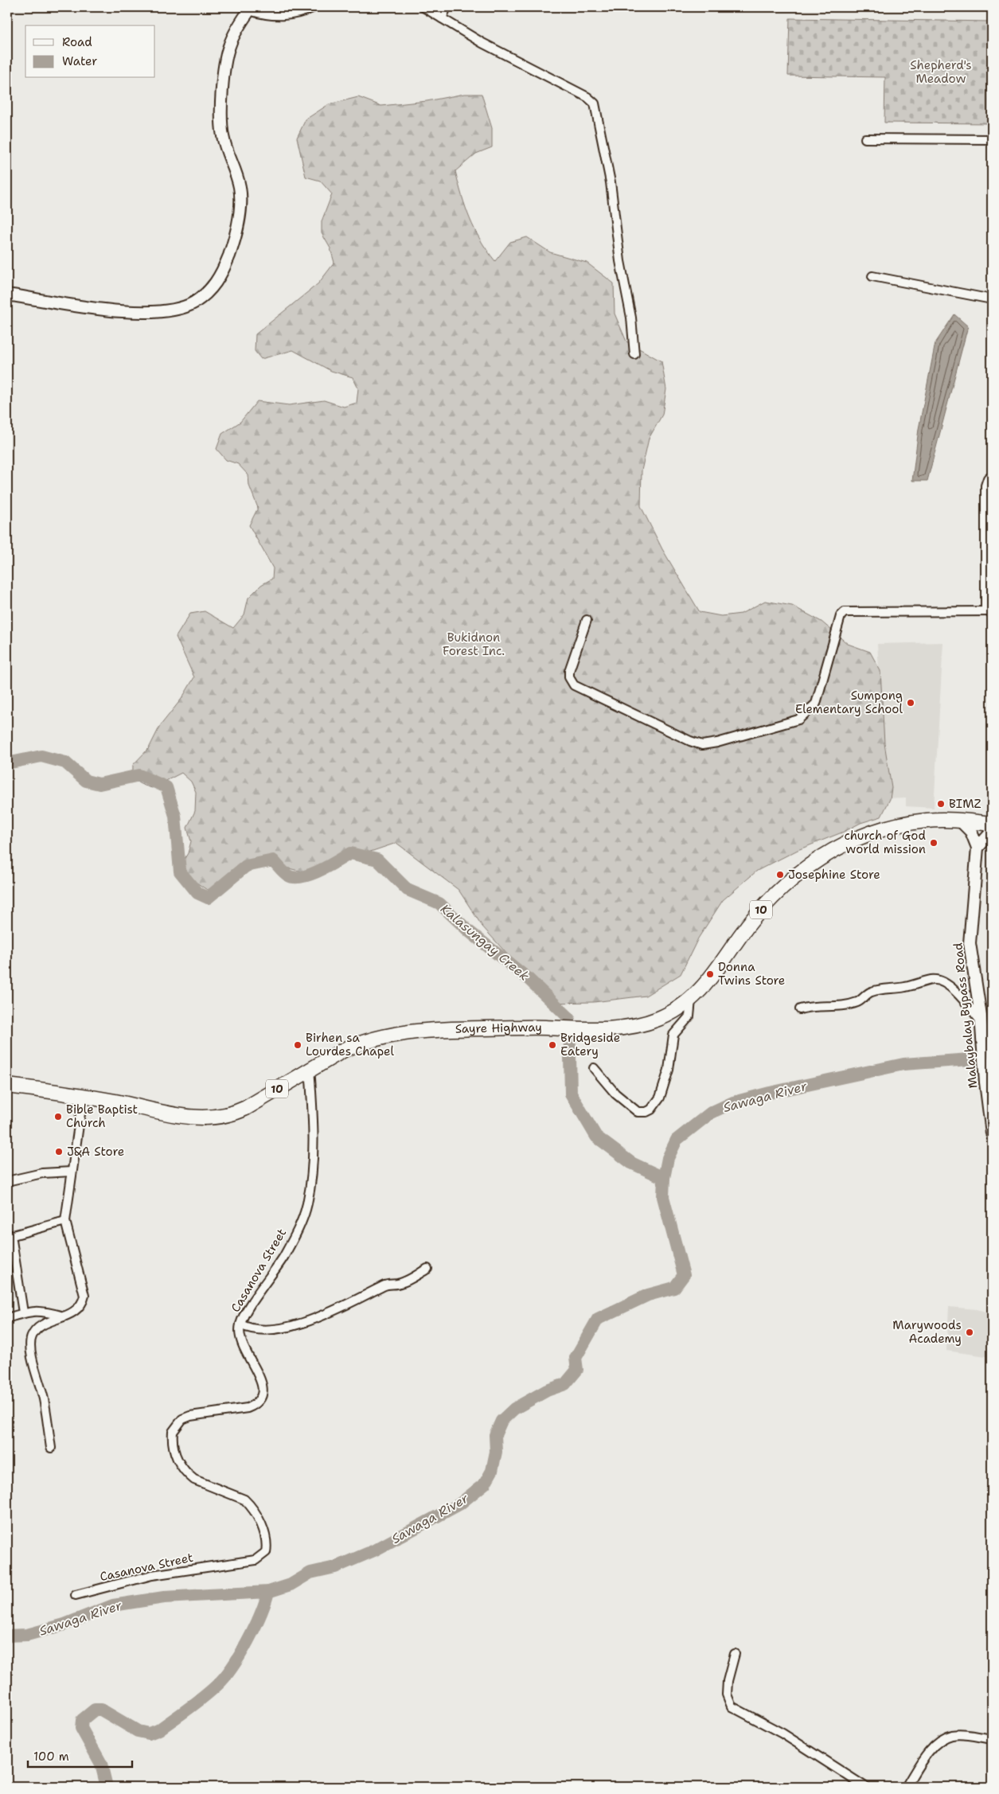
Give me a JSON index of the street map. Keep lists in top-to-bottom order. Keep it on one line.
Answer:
{"streets":{"highway":["10","Sayre Highway"],"main road":["Malaybalay Bypass Road"],"street":["Casanova Street"]},"crossings":[["10","Malaybalay Bypass Road"],["10","Sayre Highway"],["Malaybalay Bypass Road","Sayre Highway"],["Sayre Highway","Casanova Street"]],"water":["Kalasungay Creek","Sawaga River"],"parks":["Shepherd's Meadow","Bukidnon Forest Inc."],"places":["Sumpong Elementary School","BIMZ","church of God world mission","Josephine Store","Donna Twins Store","Birhen sa Lourdes Chapel","Bridgeside Eatery","Bible Baptist Church","J&A Store","Marywoods Academy"],"legend":["Road","Water"],"scale_bar":"100 m"}
